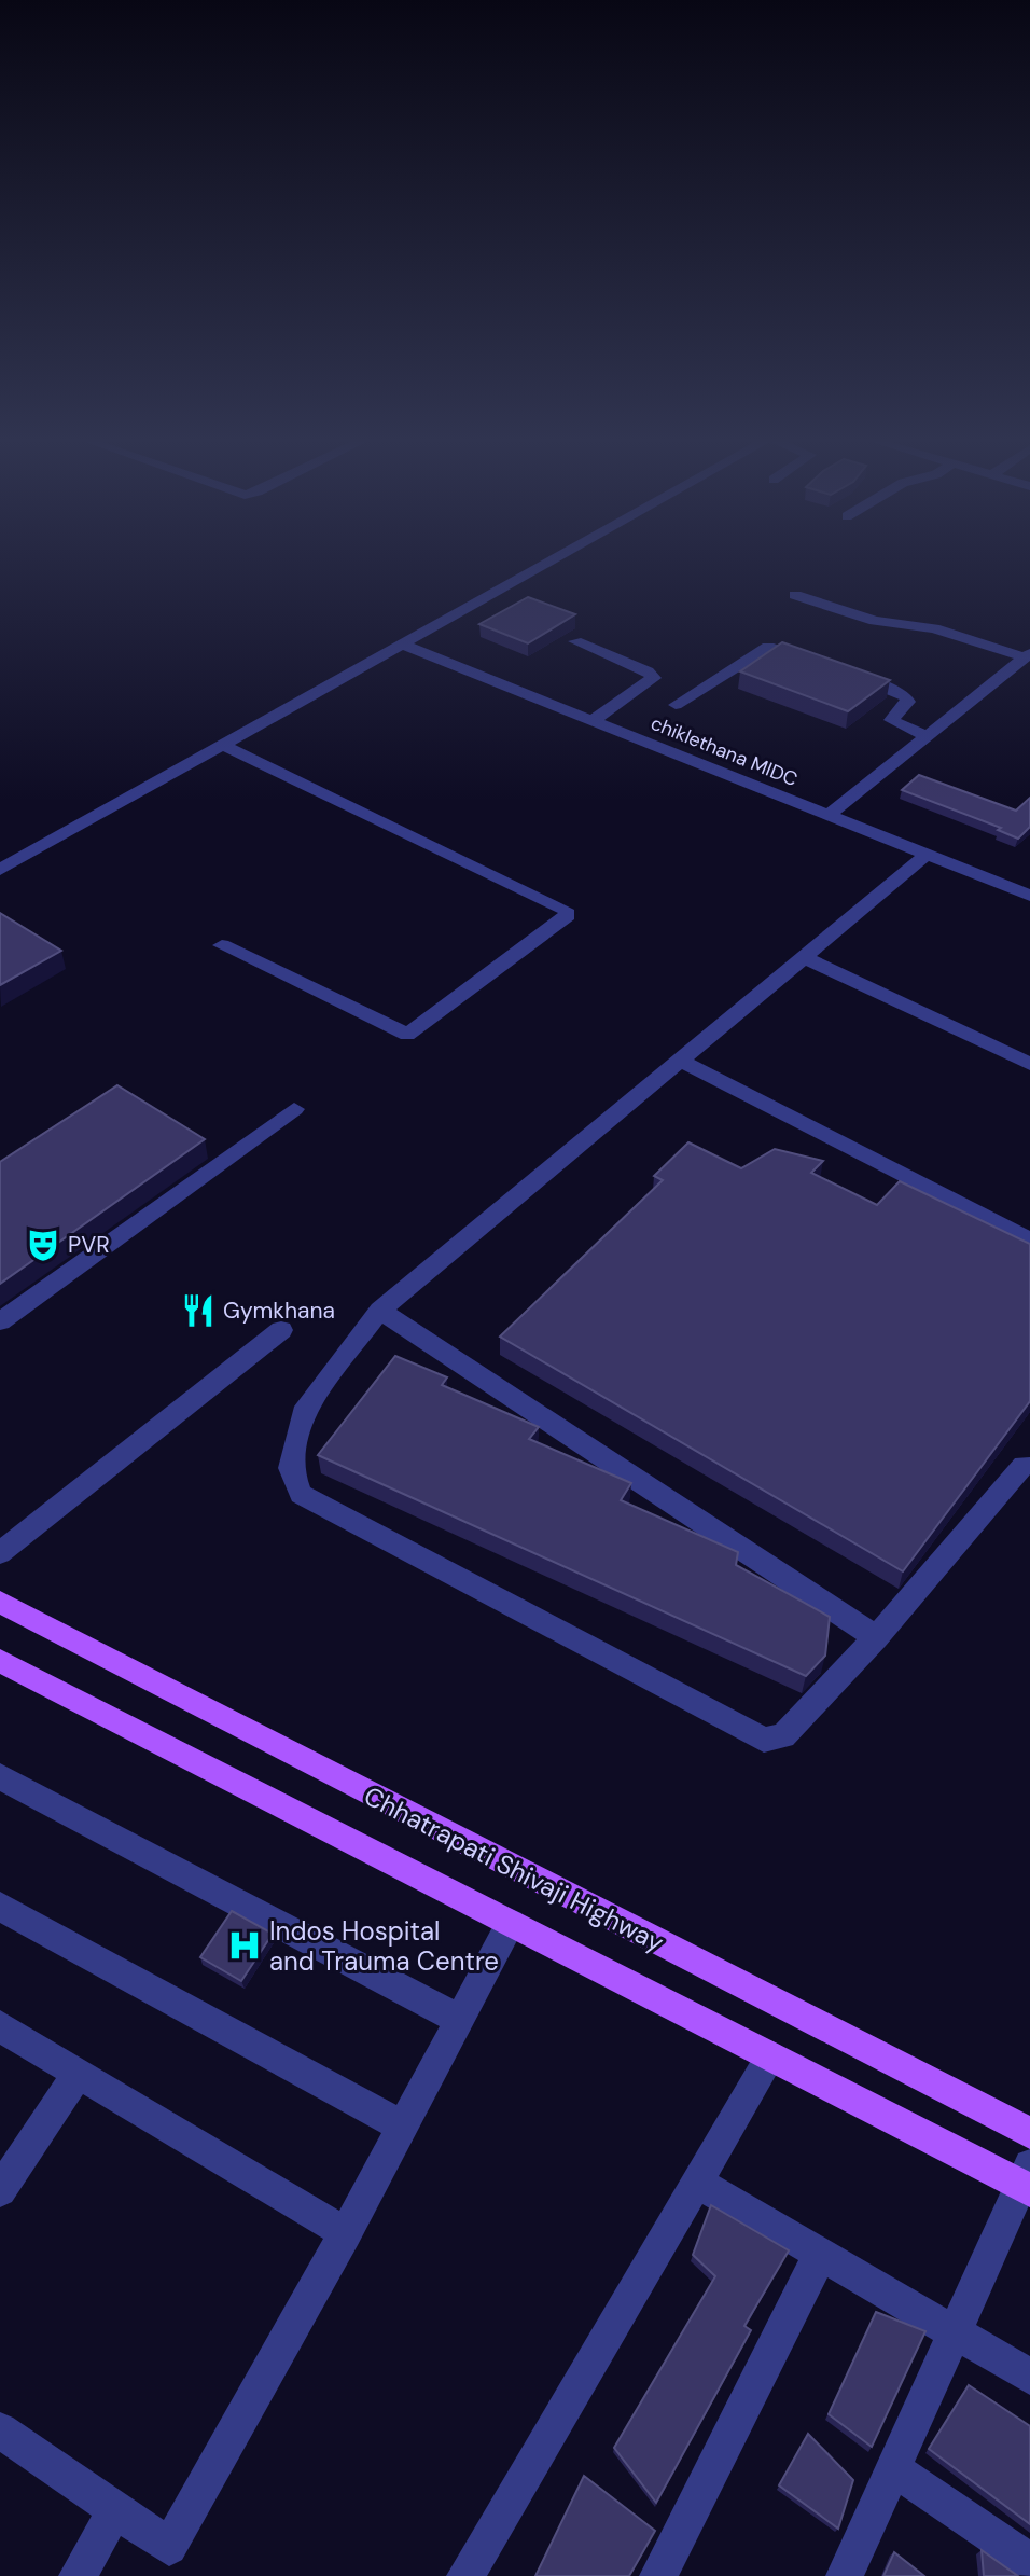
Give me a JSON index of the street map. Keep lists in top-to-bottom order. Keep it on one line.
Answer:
{"streets":{"main road":["Chhatrapati Shivaji Highway"],"street":["chiklethana MIDC"]},"places":{"theatre":["PVR"],"restaurant":["Gymkhana"],"hospital":["Indos Hospital and Trauma Centre"]}}
